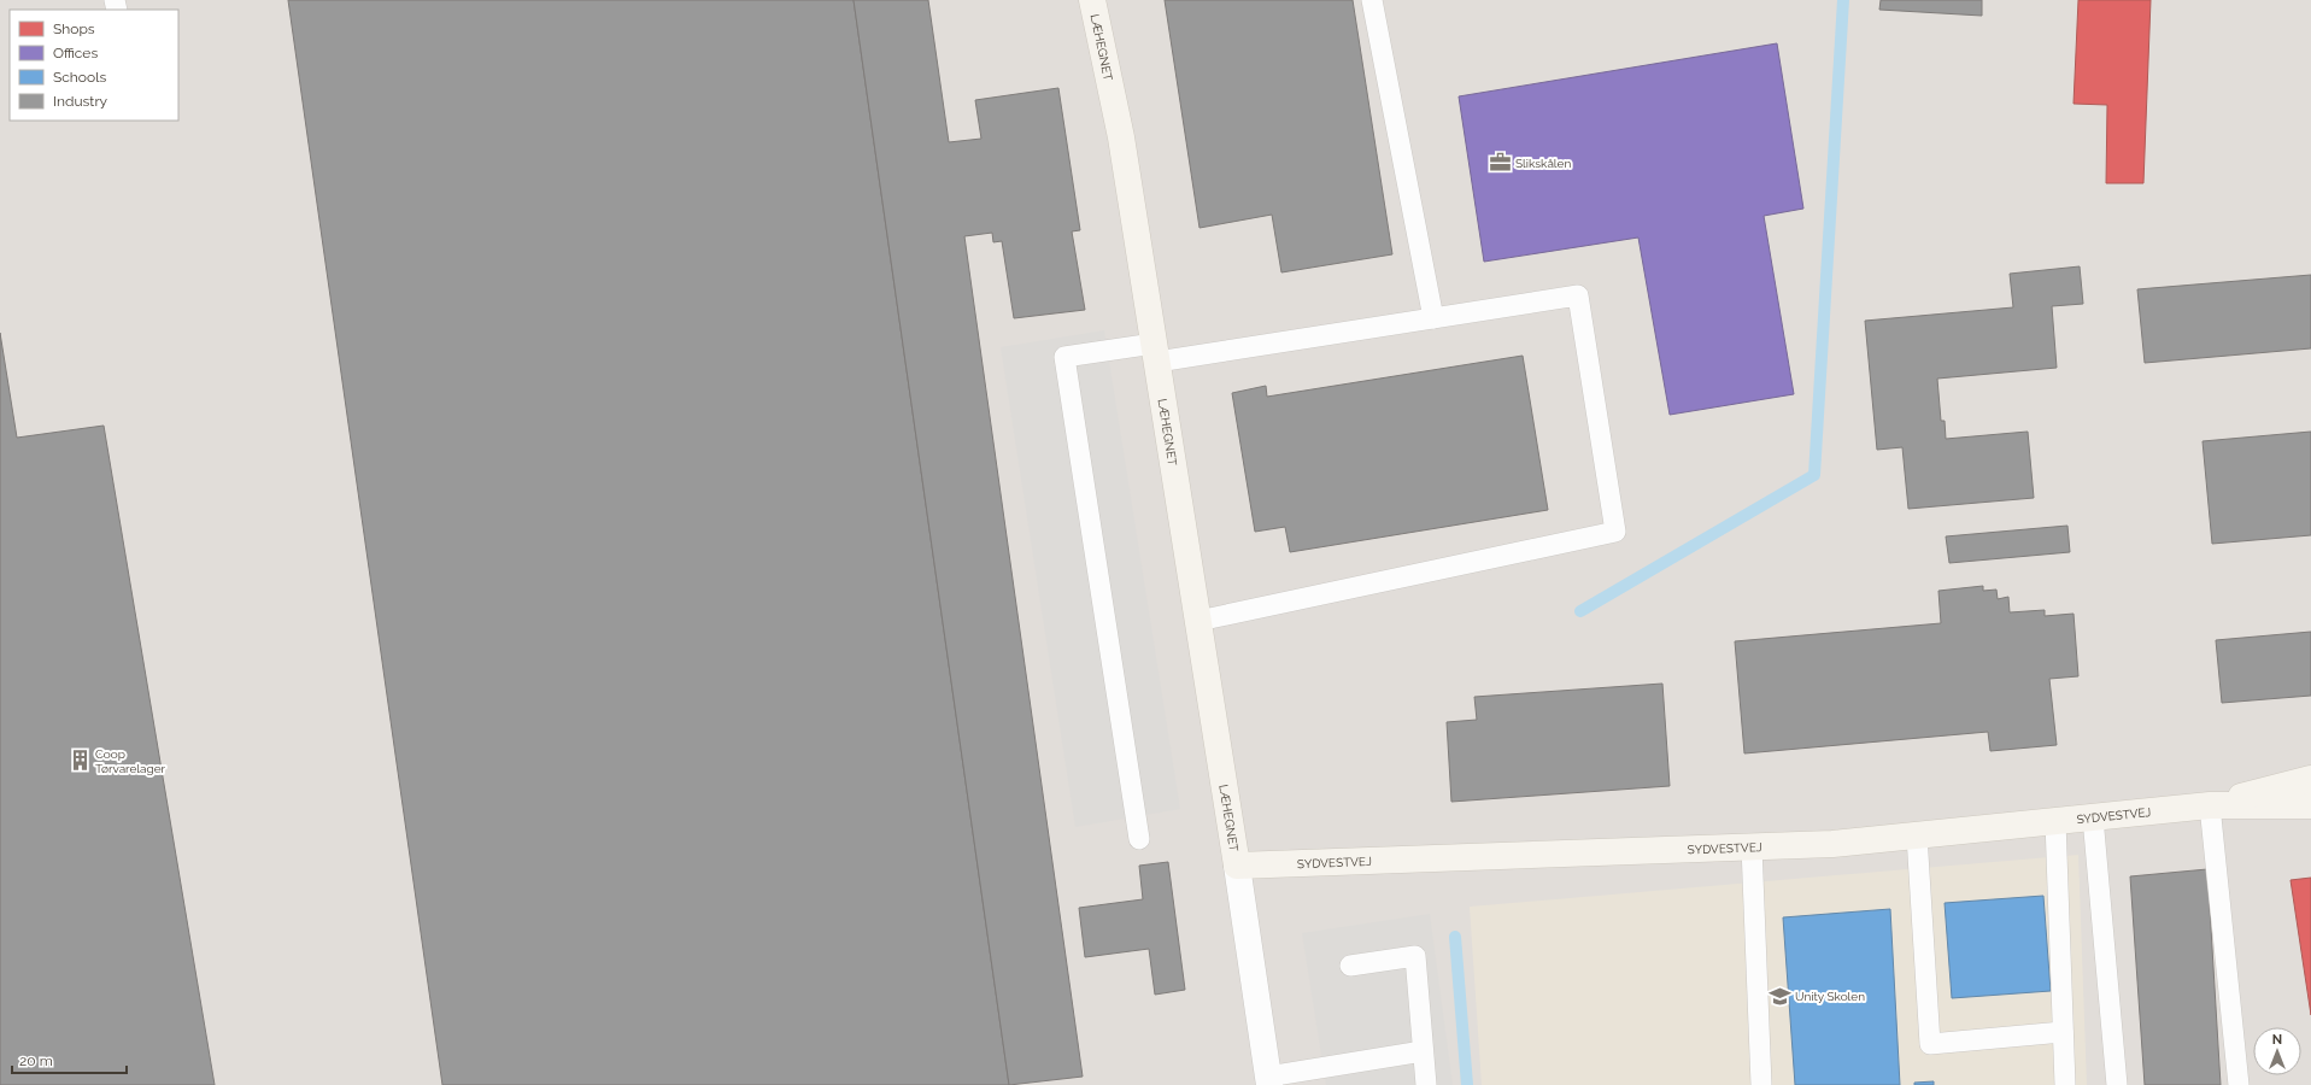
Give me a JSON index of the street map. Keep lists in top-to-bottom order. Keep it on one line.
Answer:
{"streets":{"street":["LÆHEGNET","SYDVESTVEJ"]},"crossings":[["LÆHEGNET","SYDVESTVEJ"]],"places":{"office":["Slikskålen"],"building":["Coop Tørvarelager"],"school or university":["Unity Skolen"]},"legend":["Shops","Offices","Schools","Industry"],"scale_bar":"20 m","north":"top"}
